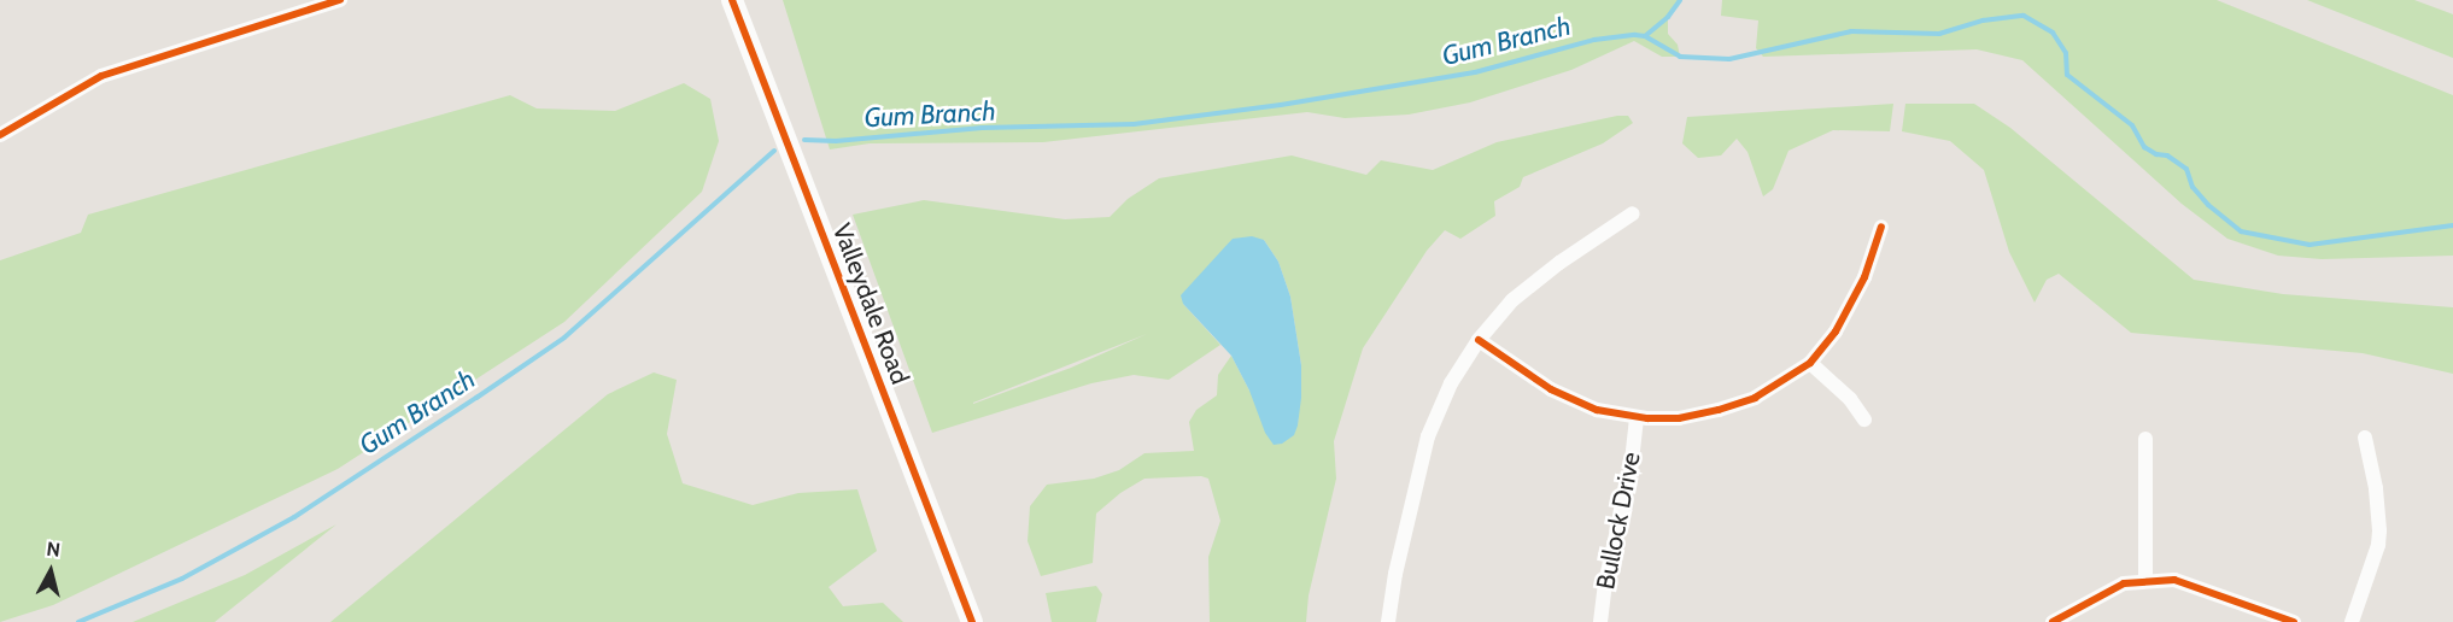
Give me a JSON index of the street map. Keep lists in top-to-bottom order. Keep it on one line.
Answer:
{"streets":{"street":["Valleydale Road","Bullock Drive"]},"water":["Gum Branch"],"north":"top"}
